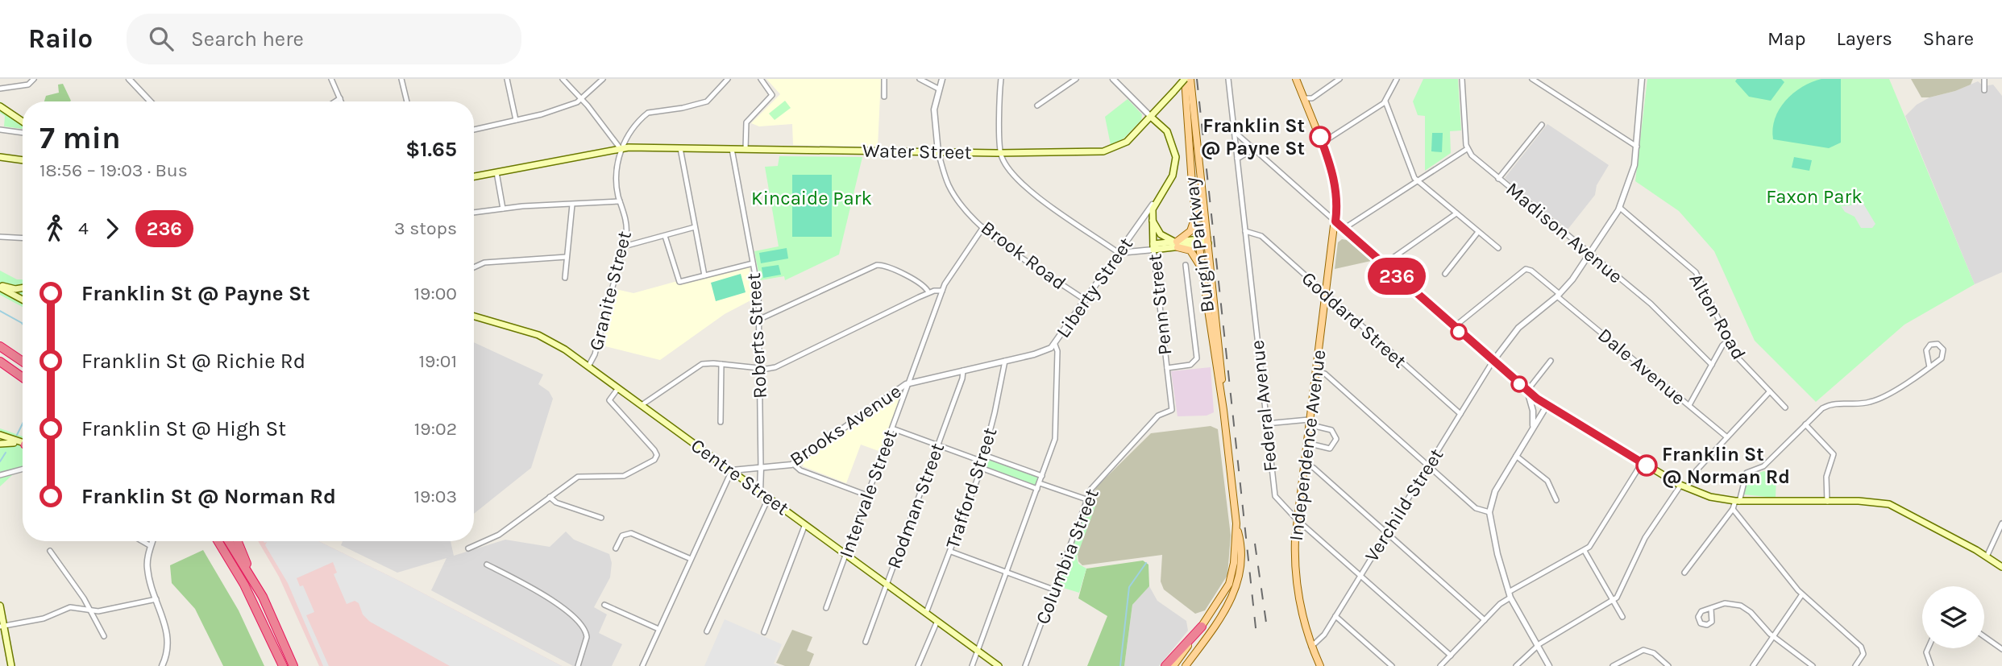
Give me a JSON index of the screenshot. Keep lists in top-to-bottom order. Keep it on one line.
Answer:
{"streets":{"main road":["Water Street","Burgin Parkway","Liberty Street","Penn Street","Independence Avenue","Centre Street"],"street":["Madison Avenue","Brook Road","Granite Street","Alton Road","Goddard Street","Roberts Street","Dale Avenue","Federal Avenue","Brooks Avenue","Trafford Street","Intervale Street","Verchild Street","Rodman Street","Columbia Street"]},"crossings":[["Water Street","Burgin Parkway"],["Water Street","Brook Road"],["Water Street","Liberty Street"],["Water Street","Granite Street"],["Water Street","Roberts Street"],["Brook Road","Liberty Street"],["Brook Road","Intervale Street"],["Liberty Street","Penn Street"],["Liberty Street","Brooks Avenue"],["Liberty Street","Centre Street"],["Granite Street","Centre Street"],["Penn Street","Columbia Street"],["Goddard Street","Federal Avenue"],["Goddard Street","Independence Avenue"],["Goddard Street","Verchild Street"],["Roberts Street","Brooks Avenue"],["Roberts Street","Centre Street"],["Federal Avenue","Independence Avenue"],["Federal Avenue","Verchild Street"],["Brooks Avenue","Centre Street"],["Brooks Avenue","Trafford Street"],["Brooks Avenue","Intervale Street"],["Brooks Avenue","Rodman Street"],["Independence Avenue","Verchild Street"],["Centre Street","Trafford Street"],["Centre Street","Intervale Street"],["Centre Street","Rodman Street"]],"parks":["Faxon Park","Kincaide Park"],"places":["Franklin St @ Payne St","Franklin St @ Norman Rd"],"lines":["bus line 236"],"page":{"header":"Railo","search":"Search here","nav":["Map","Layers","Share"],"on_map":"236","heading":["7 min","18:56 – 19:03 · Bus","$1.65"],"legs":["4","236","3 stops"],"list":[{"name":"Franklin St @ Payne St","value":"19:00"},{"name":"Franklin St @ Richie Rd","value":"19:01"},{"name":"Franklin St @ High St","value":"19:02"},{"name":"Franklin St @ Norman Rd","value":"19:03"}]}}
